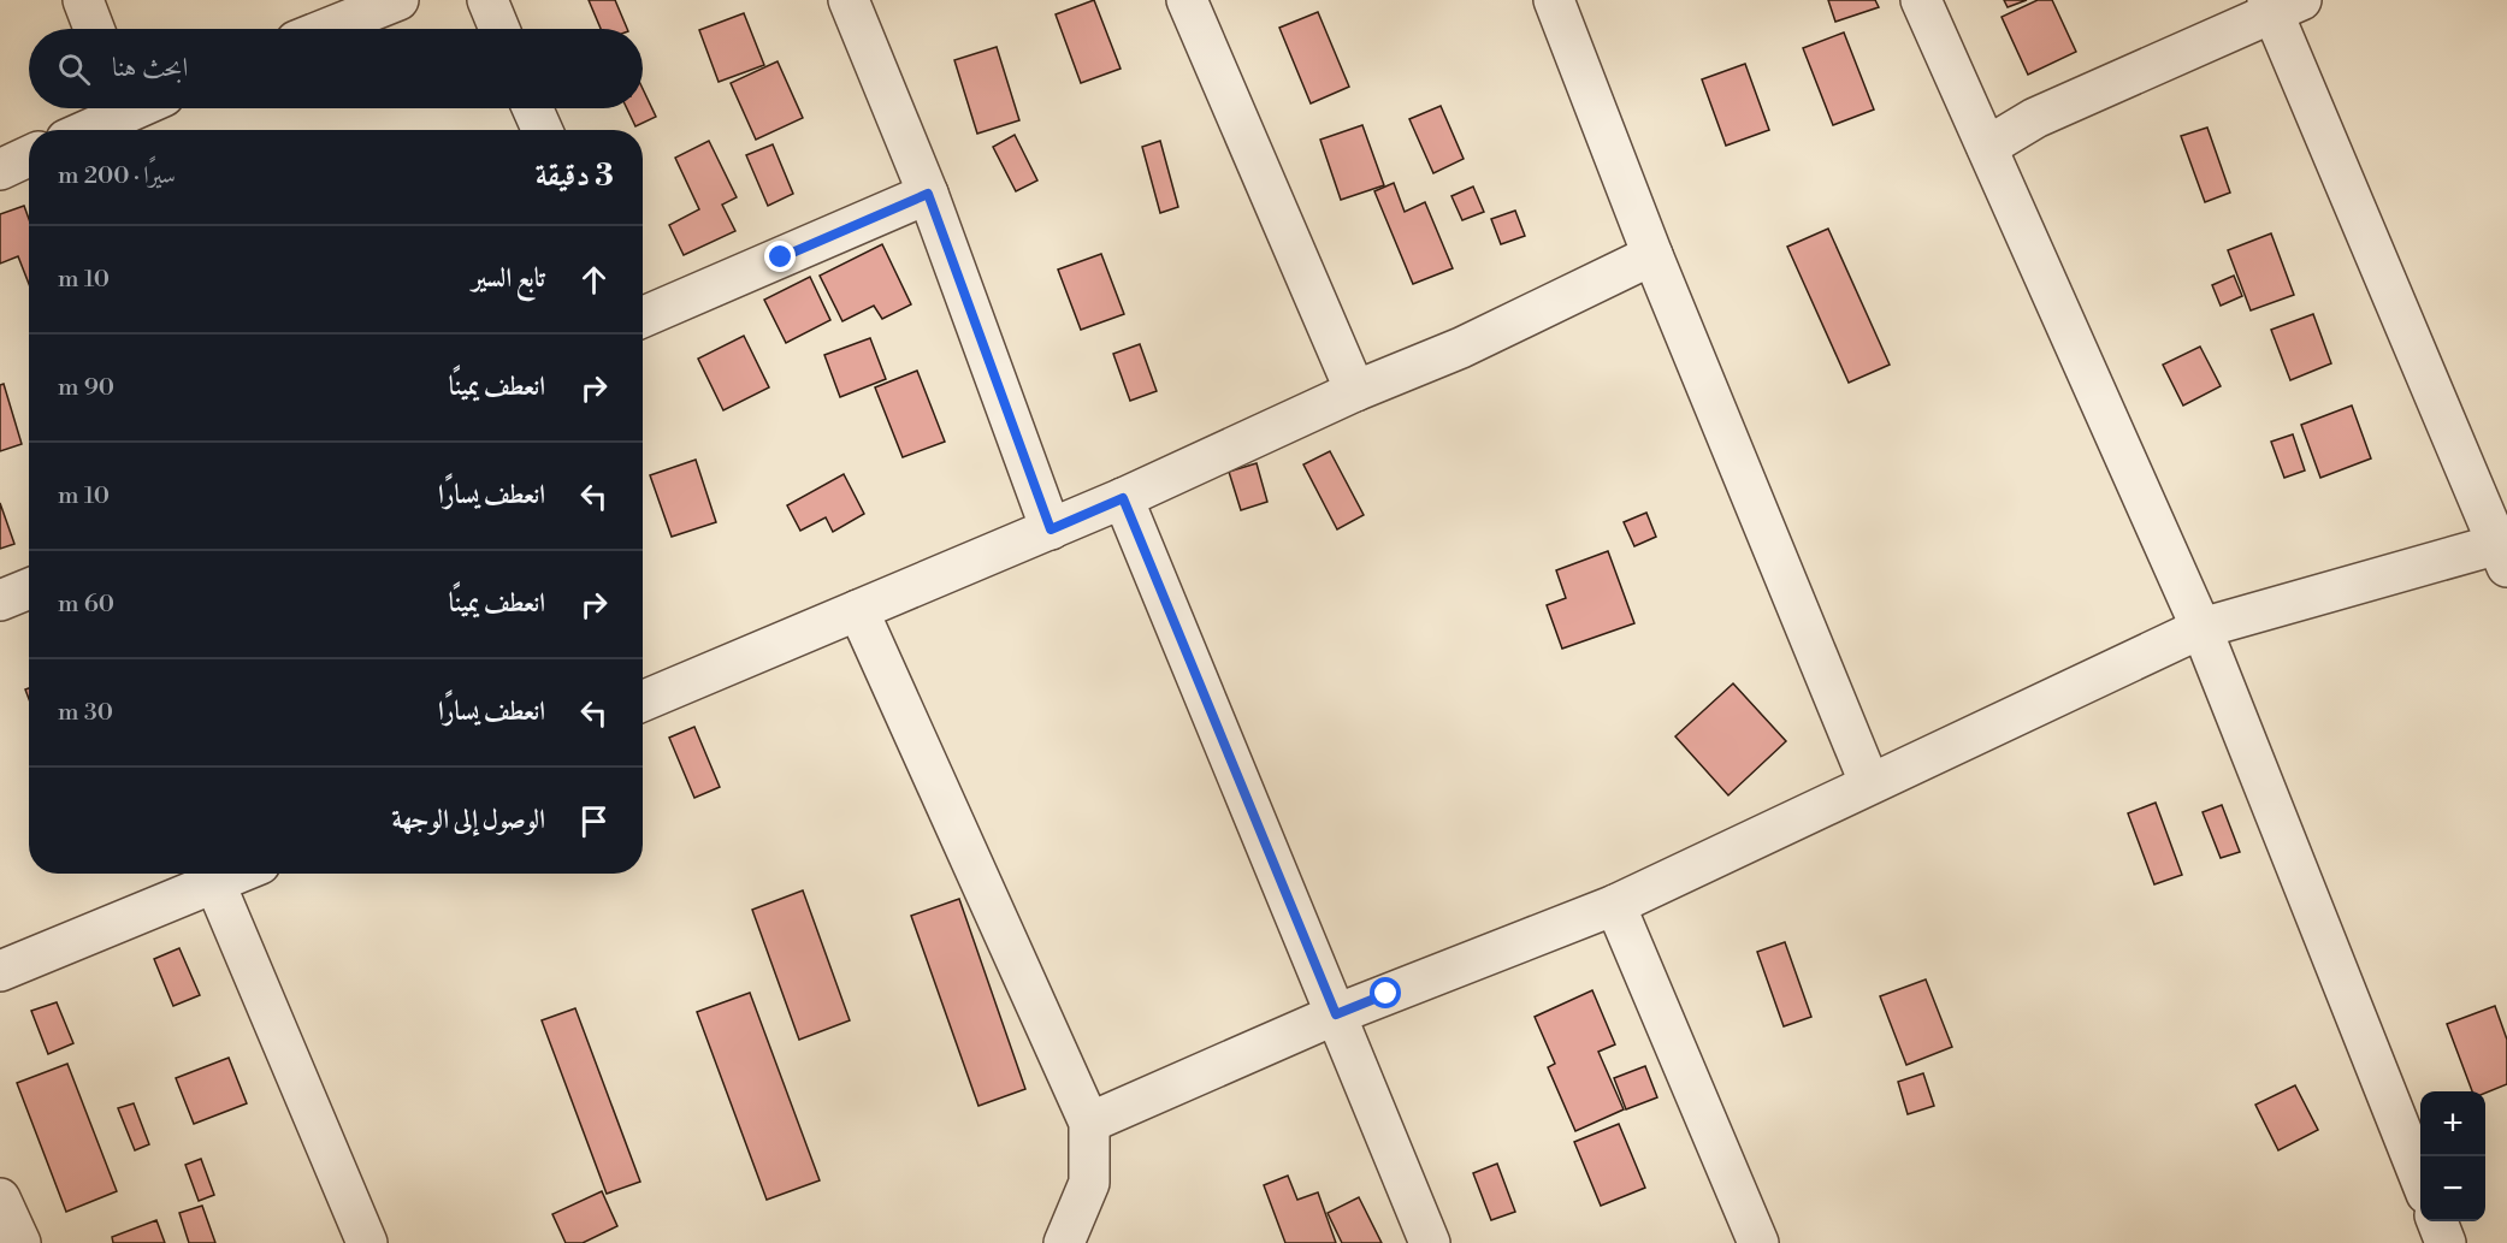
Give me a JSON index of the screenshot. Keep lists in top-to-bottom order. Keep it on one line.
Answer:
{"page":{"search":"ابحث هنا","heading":["3 دقيقة","سيرًا · 200 m"],"list":[["تابع السير","10 m"],["انعطف يمينًا","90 m"],["انعطف يسارًا","10 m"],["انعطف يمينًا","60 m"],["انعطف يسارًا","30 m"],"الوصول إلى الوجهة"],"map_buttons":["+","−"]}}
